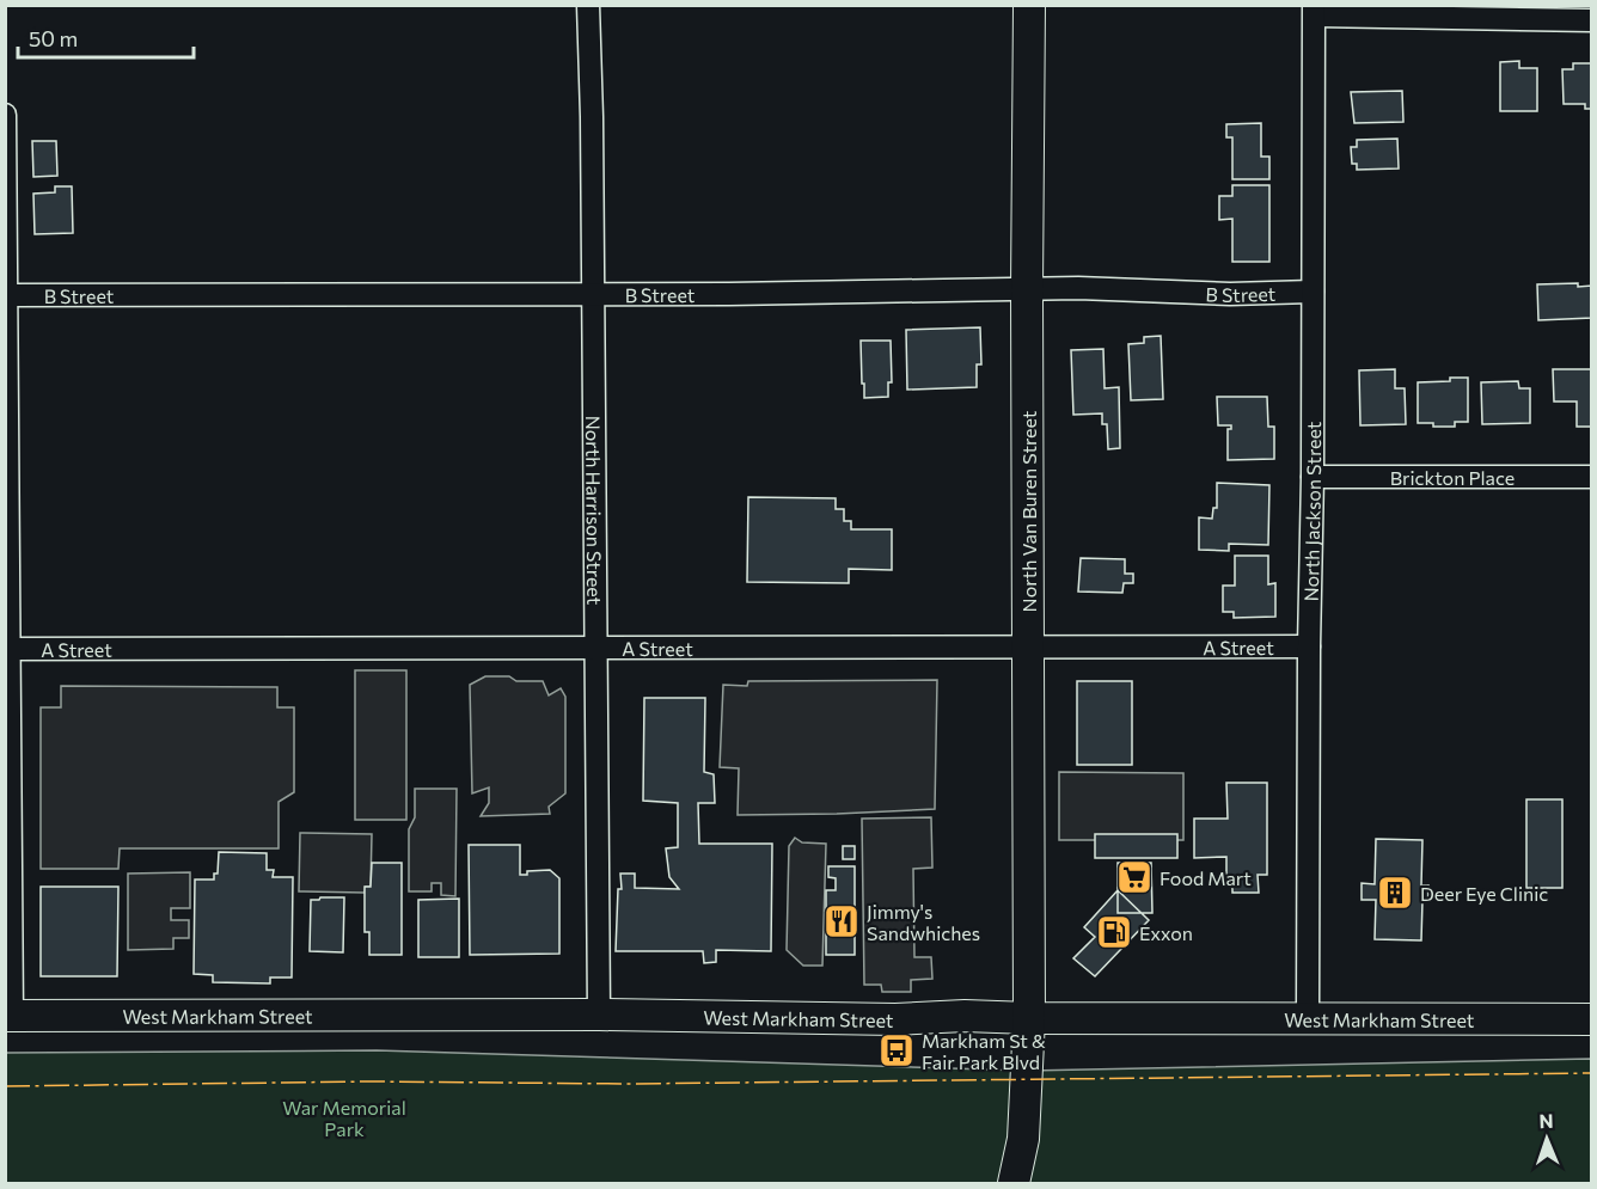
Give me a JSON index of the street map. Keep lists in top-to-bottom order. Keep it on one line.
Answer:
{"streets":{"main road":["North Van Buren Street","West Markham Street"],"street":["B Street","Brickton Place","North Harrison Street","North Jackson Street","A Street"]},"crossings":[["B Street","North Harrison Street"],["B Street","North Van Buren Street"],["B Street","North Jackson Street"],["Brickton Place","North Jackson Street"],["North Harrison Street","A Street"],["North Harrison Street","West Markham Street"],["North Van Buren Street","A Street"],["North Van Buren Street","West Markham Street"],["North Jackson Street","A Street"],["North Jackson Street","West Markham Street"]],"parks":["War Memorial Park"],"places":{"supermarket":["Food Mart"],"building":["Deer Eye Clinic"],"restaurant":["Jimmy's Sandwhiches"],"fuel station":["Exxon"],"bus stop":["Markham St & Fair Park Blvd"]},"scale_bar":"50 m","north":"top"}
